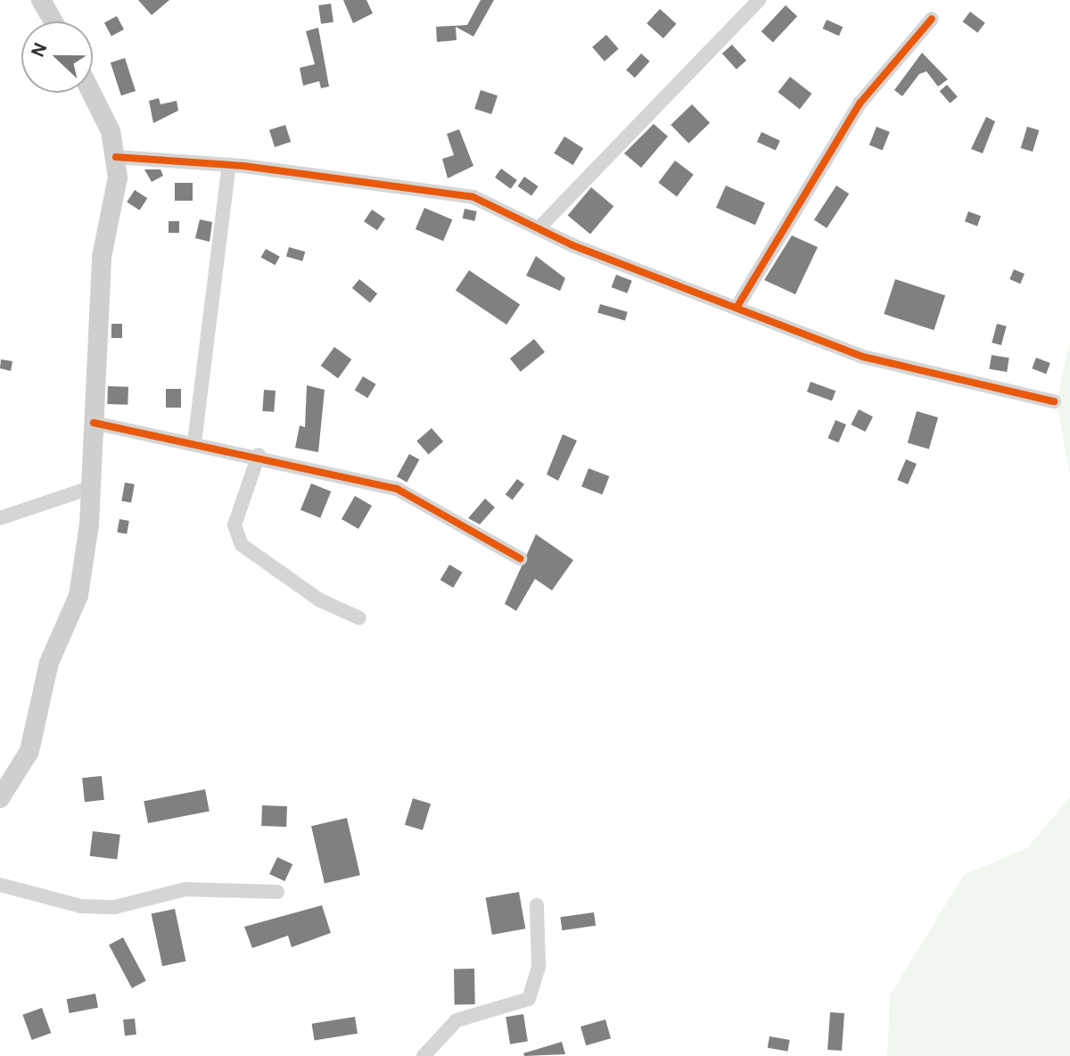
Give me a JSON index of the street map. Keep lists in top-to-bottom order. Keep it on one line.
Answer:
{"north":"left"}
